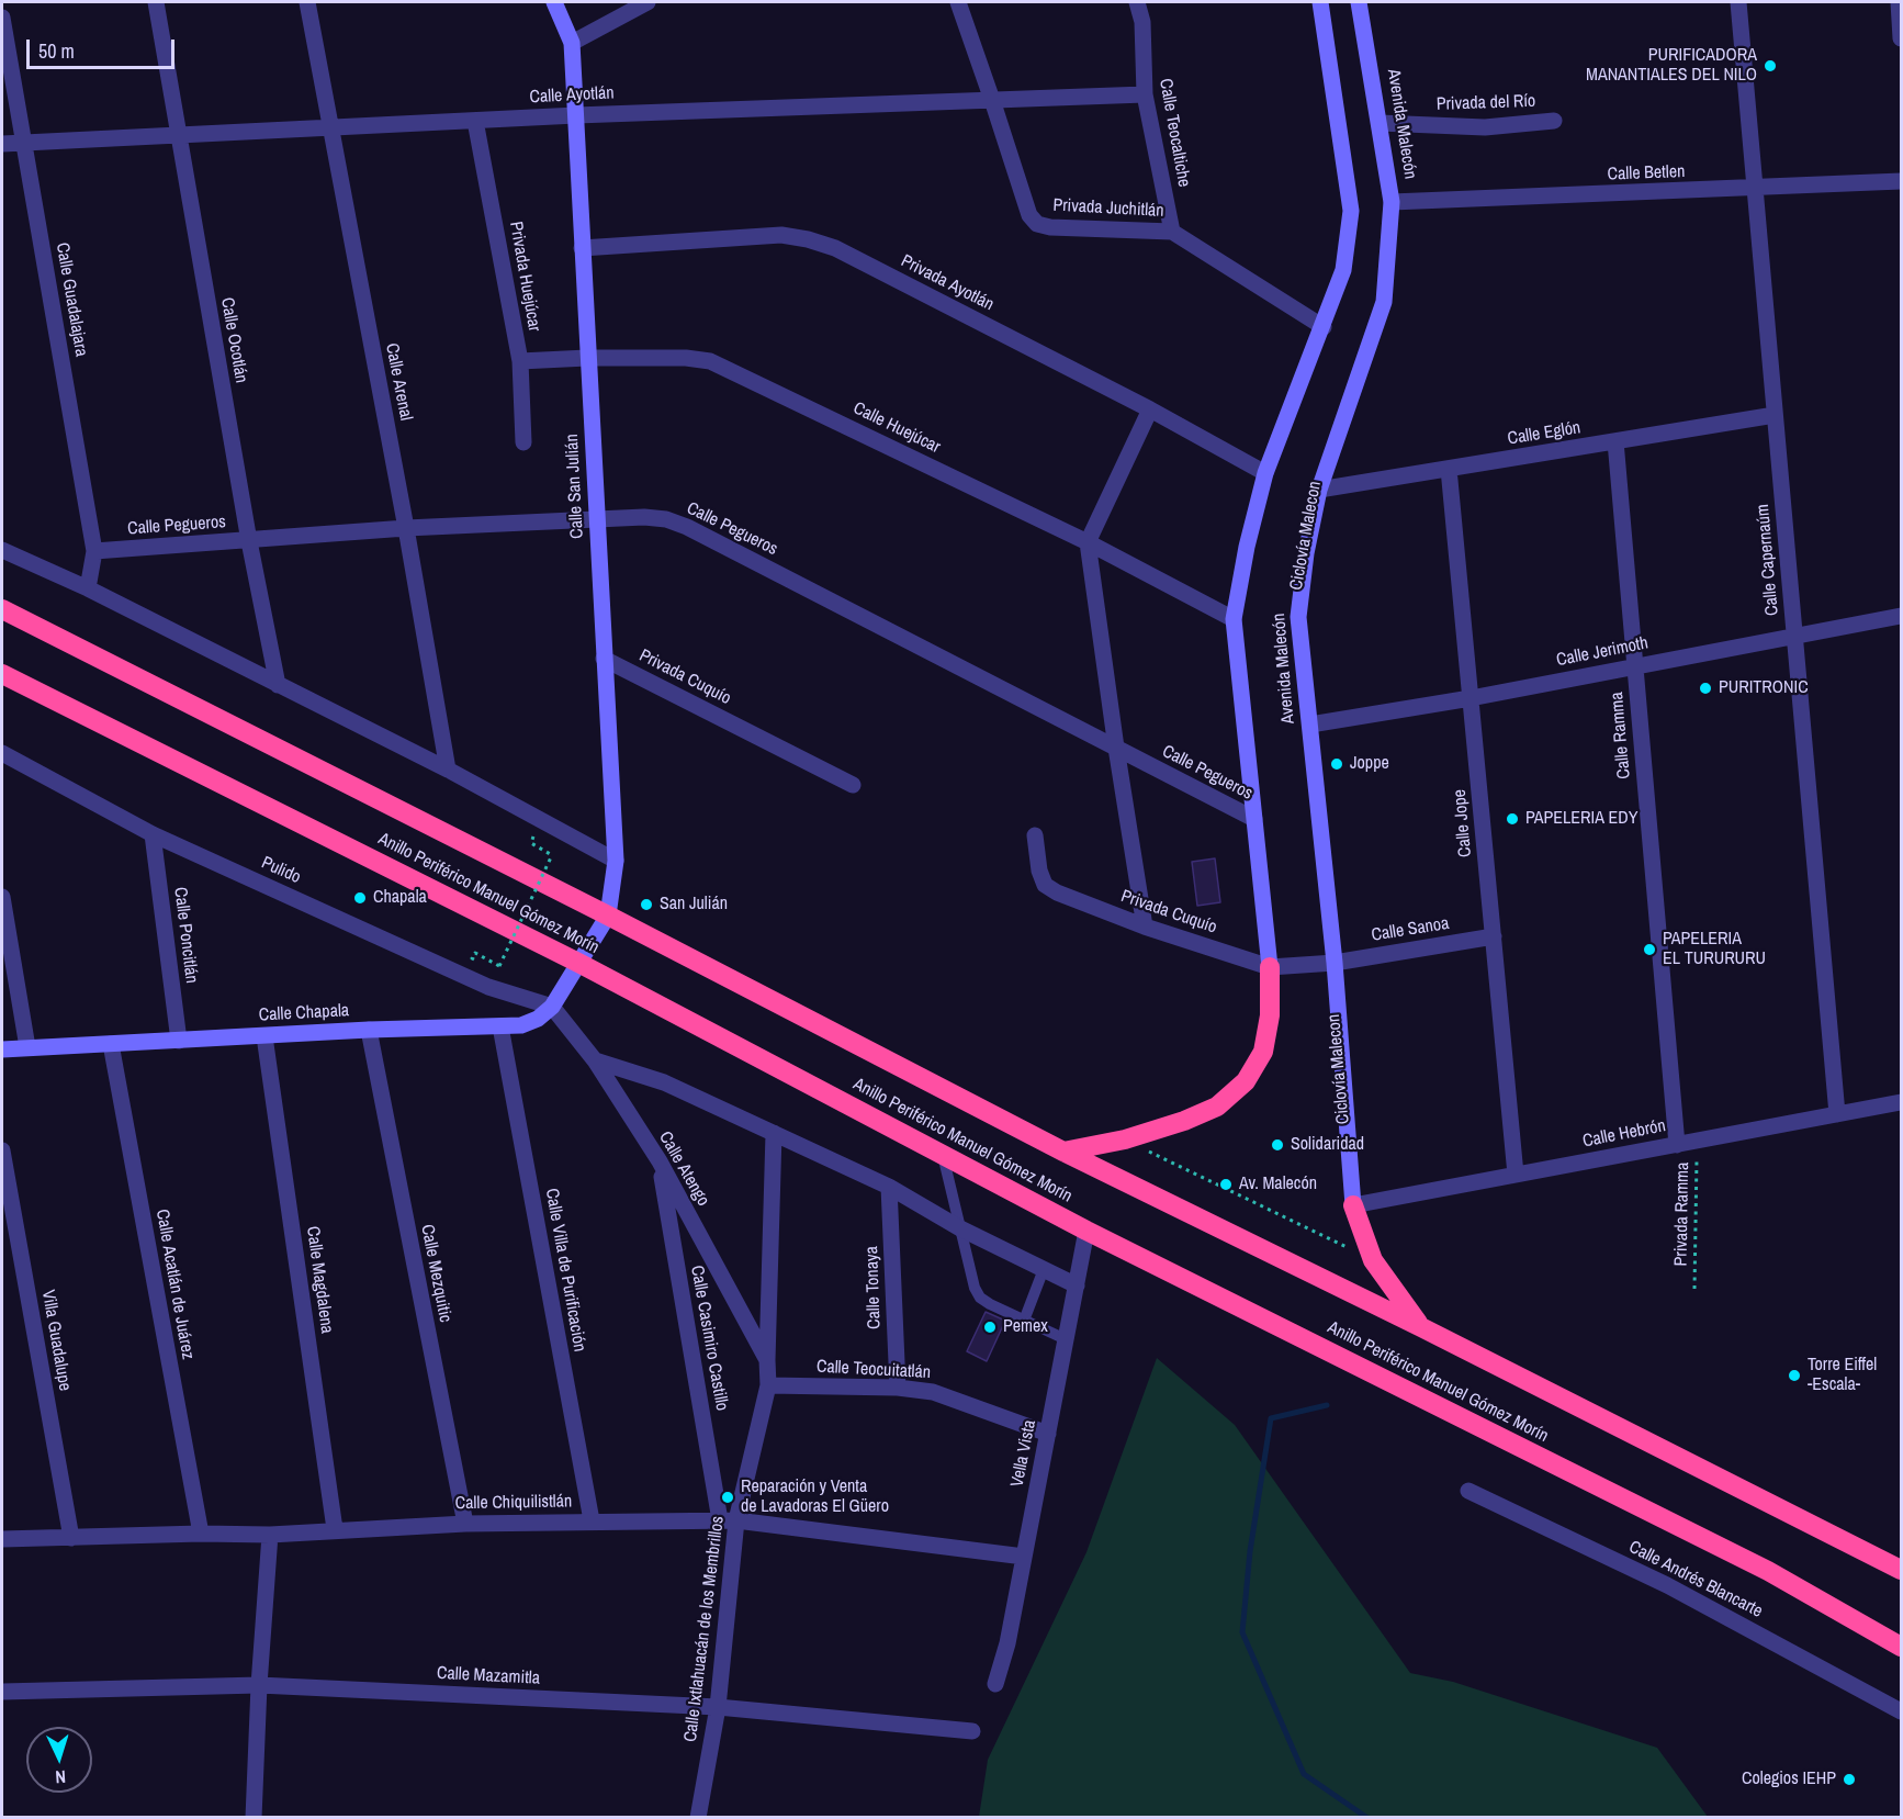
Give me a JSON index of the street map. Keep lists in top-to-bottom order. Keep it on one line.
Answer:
{"streets":{"highway":["Avenida Malecón","Anillo Periférico Manuel Gómez Morín"],"main road":["Calle San Julián","Calle Chapala"],"street":["Calle Ayotlán","Privada del Río","Calle Teocaltiche","Calle Betlen","Privada Juchitlán","Privada Huejúcar","Privada Ayotlán","Calle Guadalajara","Calle Ocotlán","Calle Arenal","Calle Huejúcar","Calle Eglón","Calle Pegueros","Calle Capernaúm","Calle Jerimoth","Privada Cuquío","Calle Ramma","Calle Jope","Pulido","Calle Sanoa","Calle Poncitlán","Calle Hebrón","Calle Atengo","Calle Villa de Purificación","Calle Mezquitic","Calle Magdalena","Calle Acatlán de Juárez","Calle Tonaya","Calle Casimiro Castillo","Villa Guadalupe","Calle Teocuitatlán","Vella Vista","Calle Chiquilistlán","Calle Andrés Blancarte","Calle Ixtlahuacán de los Membrillos","Calle Mazamitla"],"path":["Privada Ramma"]},"crossings":[["Calle Ayotlán","Calle Teocaltiche"],["Calle Ayotlán","Privada Juchitlán"],["Calle Ayotlán","Privada Huejúcar"],["Calle Ayotlán","Calle Guadalajara"],["Calle Ayotlán","Calle Ocotlán"],["Calle Ayotlán","Calle Arenal"],["Calle Ayotlán","Calle San Julián"],["Privada del Río","Avenida Malecón"],["Avenida Malecón","Calle Betlen"],["Avenida Malecón","Calle Eglón"],["Avenida Malecón","Calle Jerimoth"],["Avenida Malecón","Privada Cuquío"],["Avenida Malecón","Anillo Periférico Manuel Gómez Morín"],["Avenida Malecón","Calle Sanoa"],["Avenida Malecón","Calle Hebrón"],["Calle Teocaltiche","Privada Juchitlán"],["Calle Betlen","Calle Capernaúm"],["Privada Huejúcar","Calle Huejúcar"],["Privada Ayotlán","Calle San Julián"],["Calle Guadalajara","Calle Pegueros"],["Calle Ocotlán","Calle Pegueros"],["Calle Arenal","Calle Pegueros"],["Calle Huejúcar","Calle San Julián"],["Calle Eglón","Calle Capernaúm"],["Calle Eglón","Calle Ramma"],["Calle Eglón","Calle Jope"],["Calle San Julián","Calle Pegueros"],["Calle San Julián","Privada Cuquío"],["Calle San Julián","Anillo Periférico Manuel Gómez Morín"],["Calle San Julián","Calle Chapala"],["Calle Capernaúm","Calle Jerimoth"],["Calle Capernaúm","Calle Hebrón"],["Calle Jerimoth","Calle Ramma"],["Calle Jerimoth","Calle Jope"],["Privada Cuquío","Calle Sanoa"],["Calle Ramma","Calle Hebrón"],["Calle Jope","Calle Sanoa"],["Calle Jope","Calle Hebrón"],["Pulido","Calle Poncitlán"],["Pulido","Calle Chapala"],["Pulido","Calle Atengo"],["Anillo Periférico Manuel Gómez Morín","Calle Chapala"],["Anillo Periférico Manuel Gómez Morín","Vella Vista"],["Calle Poncitlán","Calle Chapala"],["Calle Chapala","Calle Atengo"],["Calle Chapala","Calle Villa de Purificación"],["Calle Chapala","Calle Mezquitic"],["Calle Chapala","Calle Magdalena"],["Calle Chapala","Calle Acatlán de Juárez"],["Calle Hebrón","Privada Ramma"],["Calle Atengo","Calle Casimiro Castillo"],["Calle Atengo","Calle Ixtlahuacán de los Membrillos"],["Calle Villa de Purificación","Calle Chiquilistlán"],["Calle Mezquitic","Calle Chiquilistlán"],["Calle Magdalena","Calle Chiquilistlán"],["Calle Acatlán de Juárez","Calle Chiquilistlán"],["Calle Tonaya","Calle Teocuitatlán"],["Calle Casimiro Castillo","Calle Chiquilistlán"],["Calle Casimiro Castillo","Calle Ixtlahuacán de los Membrillos"],["Villa Guadalupe","Calle Chiquilistlán"],["Calle Teocuitatlán","Vella Vista"],["Calle Teocuitatlán","Calle Ixtlahuacán de los Membrillos"],["Vella Vista","Calle Chiquilistlán"],["Calle Chiquilistlán","Calle Ixtlahuacán de los Membrillos"],["Calle Ixtlahuacán de los Membrillos","Calle Mazamitla"]],"places":["PURIFICADORA MANANTIALES DEL NILO","PURITRONIC","Joppe","PAPELERIA EDY","Chapala","San Julián","PAPELERIA EL TURURURU","Solidaridad","Av. Malecón","Pemex","Torre Eiffel -Escala-","Reparación y Venta de Lavadoras El Güero","Colegios IEHP"],"scale_bar":"50 m","north":"bottom"}
